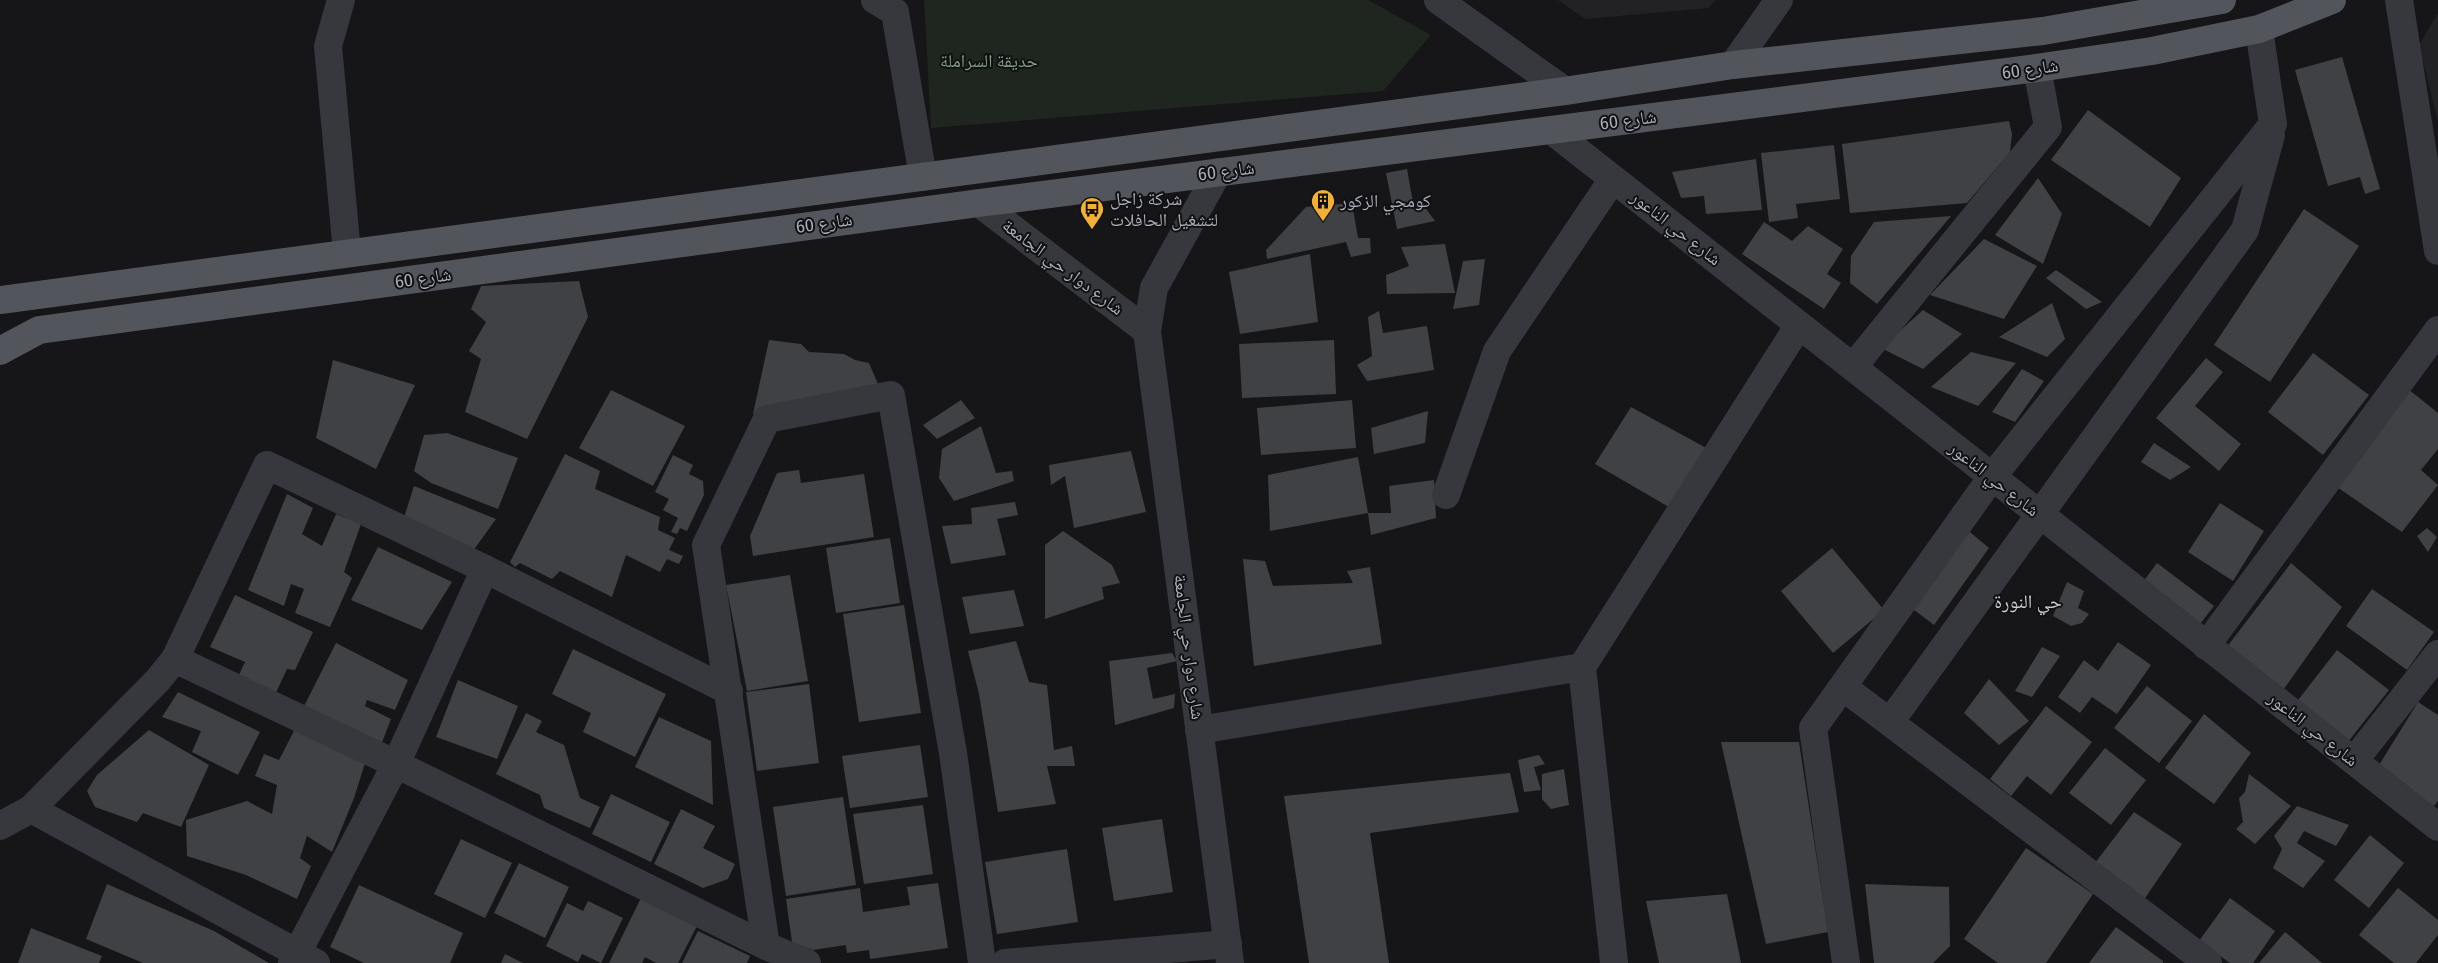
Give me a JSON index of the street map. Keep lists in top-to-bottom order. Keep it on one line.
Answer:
{"streets":{"main road":["شارع 60"],"street":["شارع حي الناعور","شارع دوار حي الجامعة"]},"crossings":[["شارع 60","شارع حي الناعور"],["شارع 60","شارع دوار حي الجامعة"]],"districts":["حي النورة"],"parks":["حديقة السراملة"],"places":{"building":["كومجي الزكور"],"bus stop":["شركة زاجل لتشغيل الحافلات"]}}
